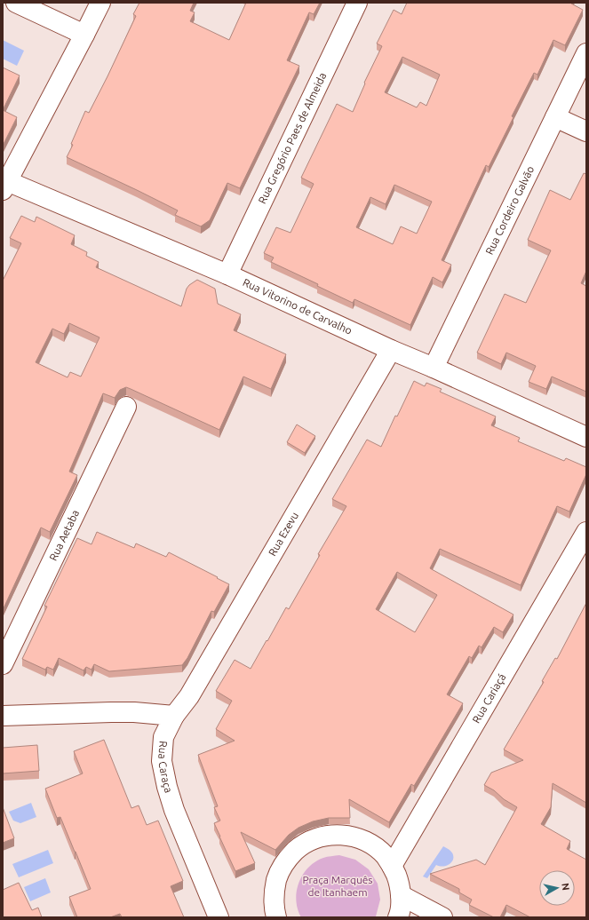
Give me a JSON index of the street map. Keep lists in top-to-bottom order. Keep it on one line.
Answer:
{"streets":{"street":["Rua Gregório Paes de Almeida","Rua Cordeiro Galvão","Rua Vitorino de Carvalho","Rua Ezevu","Rua Aetaba","Rua Cariaçá","Rua Caraça"]},"crossings":[["Rua Gregório Paes de Almeida","Rua Vitorino de Carvalho"],["Rua Cordeiro Galvão","Rua Vitorino de Carvalho"],["Rua Vitorino de Carvalho","Rua Ezevu"],["Rua Ezevu","Rua Caraça"]],"parks":["Praça Marquês de Itanhaem"],"north":"right"}
